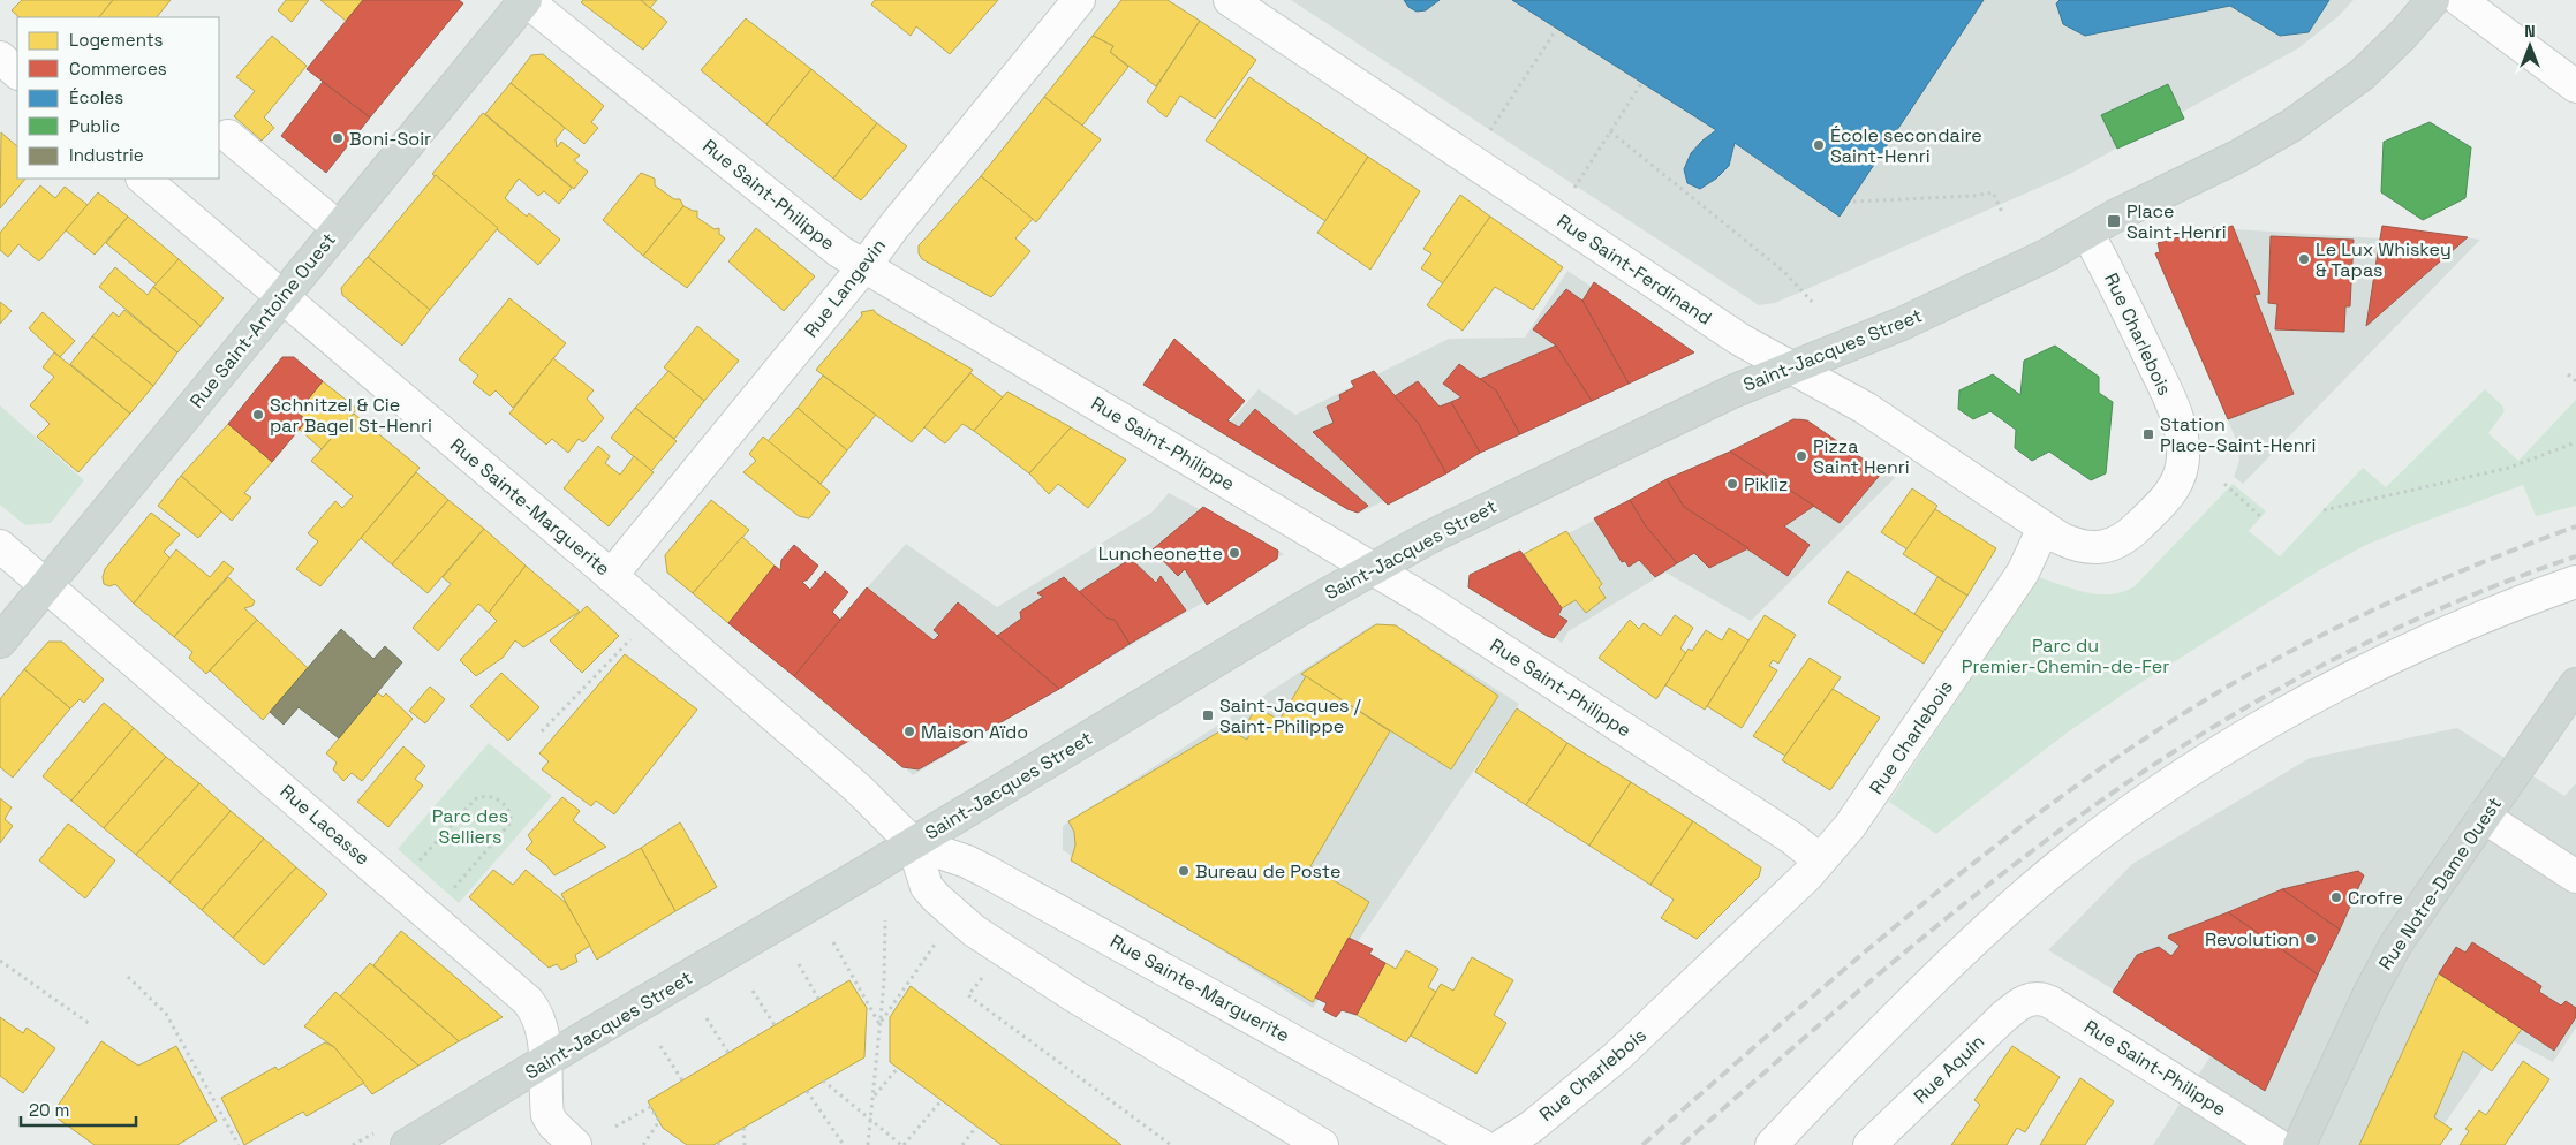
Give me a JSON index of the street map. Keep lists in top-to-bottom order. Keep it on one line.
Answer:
{"streets":{"main road":["Rue Saint-Antoine Ouest","Saint-Jacques Street","Rue Notre-Dame Ouest"],"street":["Rue Saint-Philippe","Rue Saint-Ferdinand","Rue Langevin","Rue Charlebois","Rue Sainte-Marguerite","Rue Lacasse","Rue Aquin"]},"crossings":[["Rue Saint-Philippe","Rue Langevin"],["Rue Saint-Philippe","Rue Saint-Antoine Ouest"],["Rue Saint-Philippe","Rue Charlebois"],["Rue Saint-Philippe","Saint-Jacques Street"],["Rue Saint-Philippe","Rue Aquin"],["Rue Saint-Ferdinand","Rue Charlebois"],["Rue Saint-Ferdinand","Saint-Jacques Street"],["Rue Langevin","Rue Sainte-Marguerite"],["Rue Saint-Antoine Ouest","Rue Sainte-Marguerite"],["Rue Saint-Antoine Ouest","Rue Lacasse"],["Rue Charlebois","Saint-Jacques Street"],["Saint-Jacques Street","Rue Sainte-Marguerite"],["Saint-Jacques Street","Rue Lacasse"]],"parks":["Parc du Premier-Chemin-de-Fer","Parc des Selliers"],"places":{"other":["Boni-Soir","École secondaire Saint-Henri","Le Lux Whiskey & Tapas","Schnitzel & Cie par Bagel St-Henri","Pizza Saint Henri","Piklìz","Luncheonette","Maison Aïdo","Bureau de Poste","Crofre","Revolution"],"transit":["Place Saint-Henri","Station Place-Saint-Henri","Saint-Jacques / Saint-Philippe"]},"legend":["Logements","Commerces","Écoles","Public","Industrie"],"scale_bar":"20 m","north":"top"}
